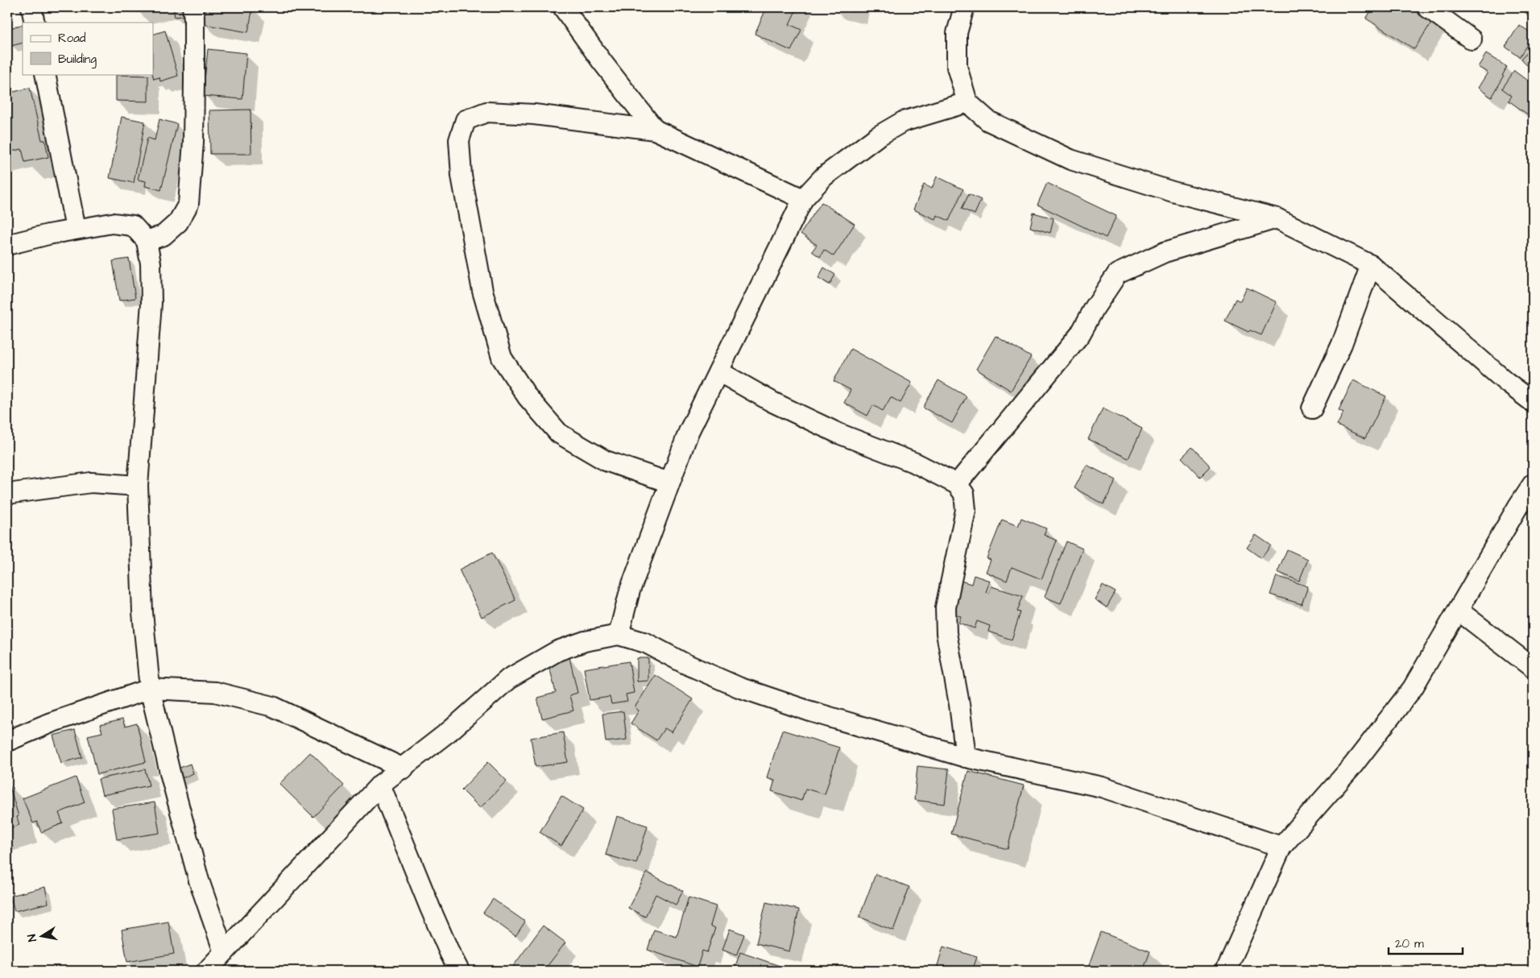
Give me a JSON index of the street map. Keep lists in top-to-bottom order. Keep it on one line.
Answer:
{"legend":["Road","Building"],"scale_bar":"20 m","north":"left"}
